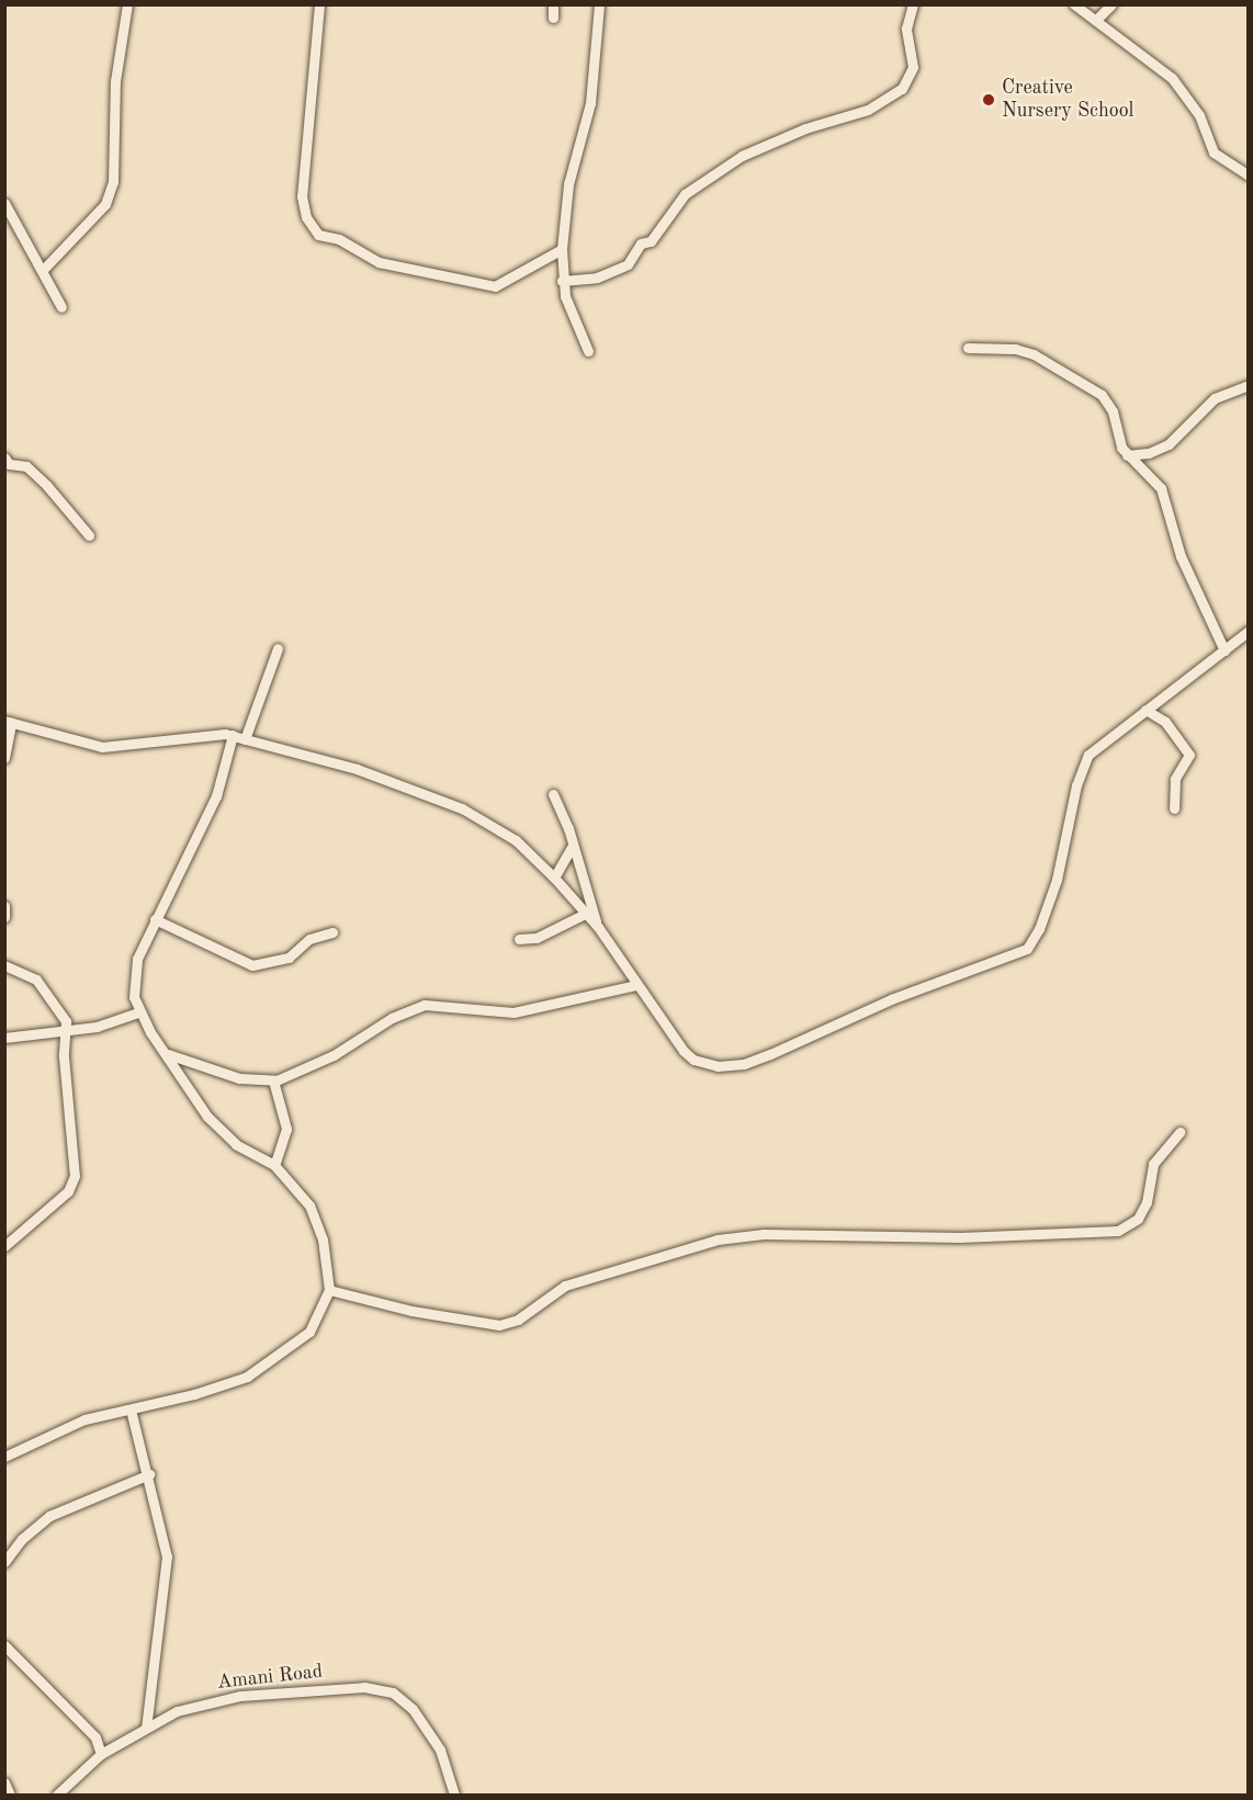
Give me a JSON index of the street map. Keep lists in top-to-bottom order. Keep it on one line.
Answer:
{"streets":{"street":["Amani Road"]},"places":["Creative Nursery School"]}
